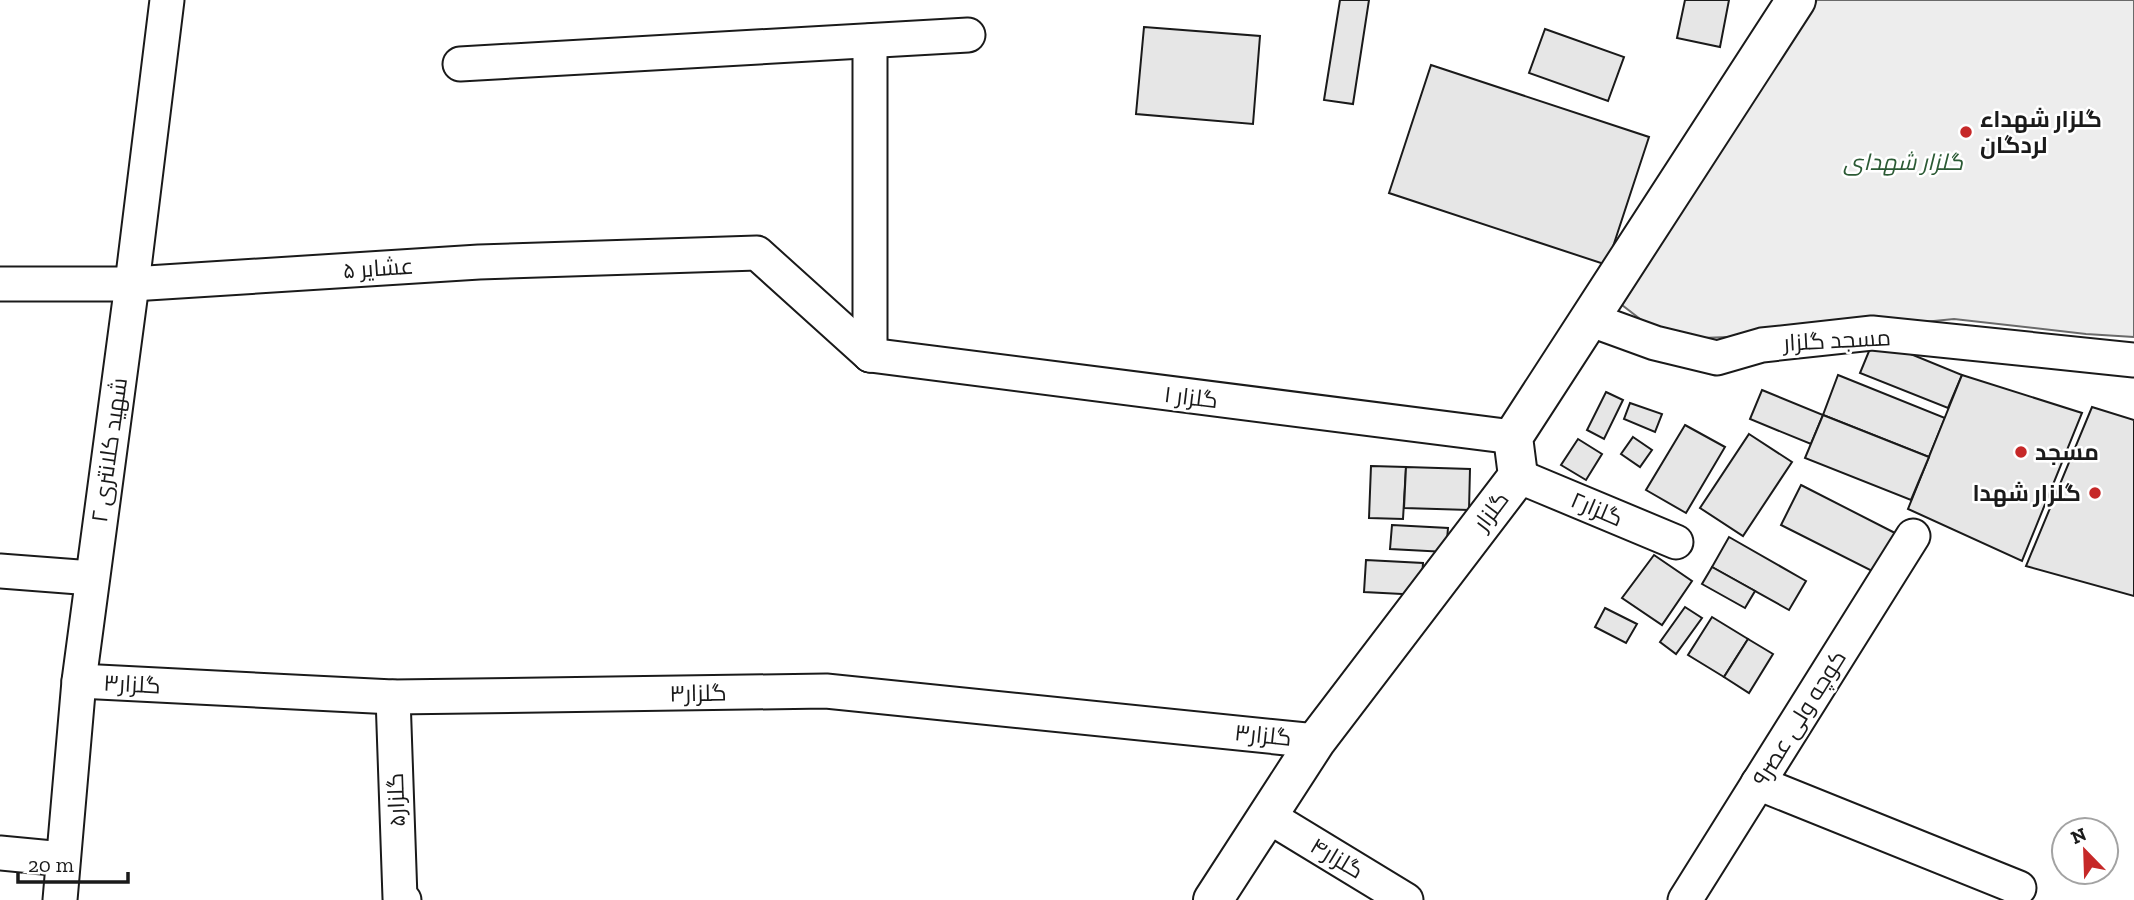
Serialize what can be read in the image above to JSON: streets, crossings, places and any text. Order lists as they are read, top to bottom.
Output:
{
  "streets": {
    "street": [
      "عشایر ۵",
      "مسجد گلزار",
      "گلزار ۱",
      "شهید کلانتری ۲",
      "گلزار۲",
      "گلزار",
      "گلزار۳",
      "کوچه ولی عصر۹",
      "گلزار۵",
      "گلزار۴"
    ]
  },
  "crossings": [
    ["عشایر ۵", "گلزار ۱"],
    ["عشایر ۵", "شهید کلانتری ۲"],
    ["گلزار ۱", "گلزار"],
    ["شهید کلانتری ۲", "گلزار۳"],
    ["گلزار۲", "گلزار"],
    ["گلزار", "گلزار۳"],
    ["گلزار", "گلزار۴"],
    ["گلزار۳", "گلزار۵"]
  ],
  "parks": ["گلزار شهدای"],
  "places": ["گلزار شهداء لردگان", "مسجد", "گلزار شهدا"],
  "scale_bar": "20 m",
  "north": "top left"
}
